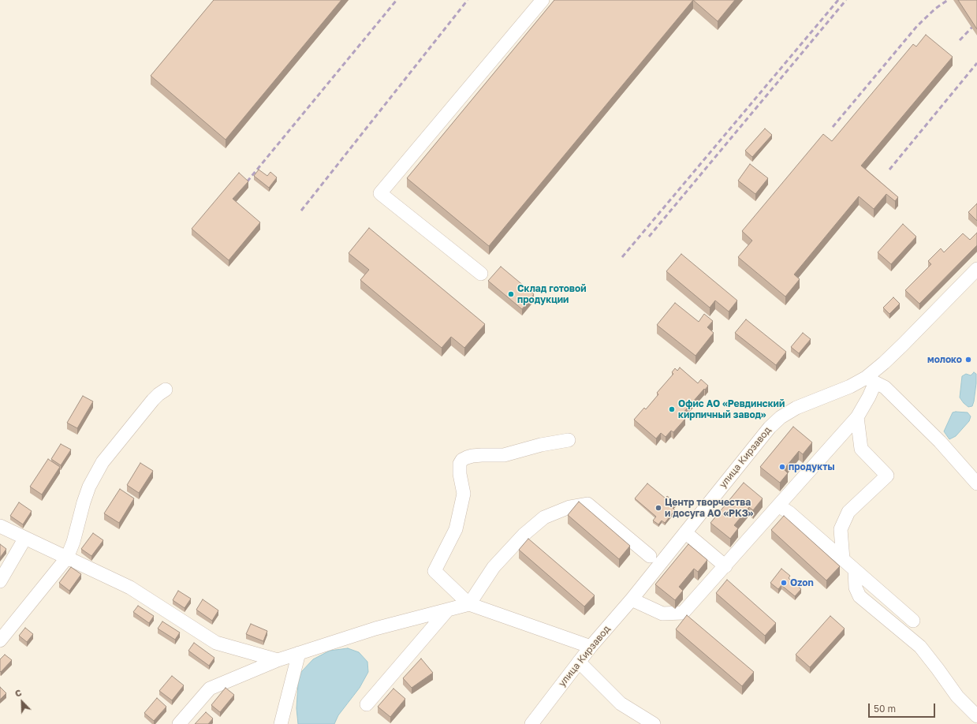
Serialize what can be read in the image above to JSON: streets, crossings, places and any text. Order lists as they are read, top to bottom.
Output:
{
  "streets": {
    "street": ["улица Кирзавод"]
  },
  "places": [
    "Склад готовой продукции",
    "молоко",
    "Офис АО «Ревдинский кирпичный завод»",
    "продукты",
    "Центр творчества и досуга АО «РКЗ»",
    "Ozon"
  ],
  "scale_bar": "50 m",
  "north": "top left"
}
